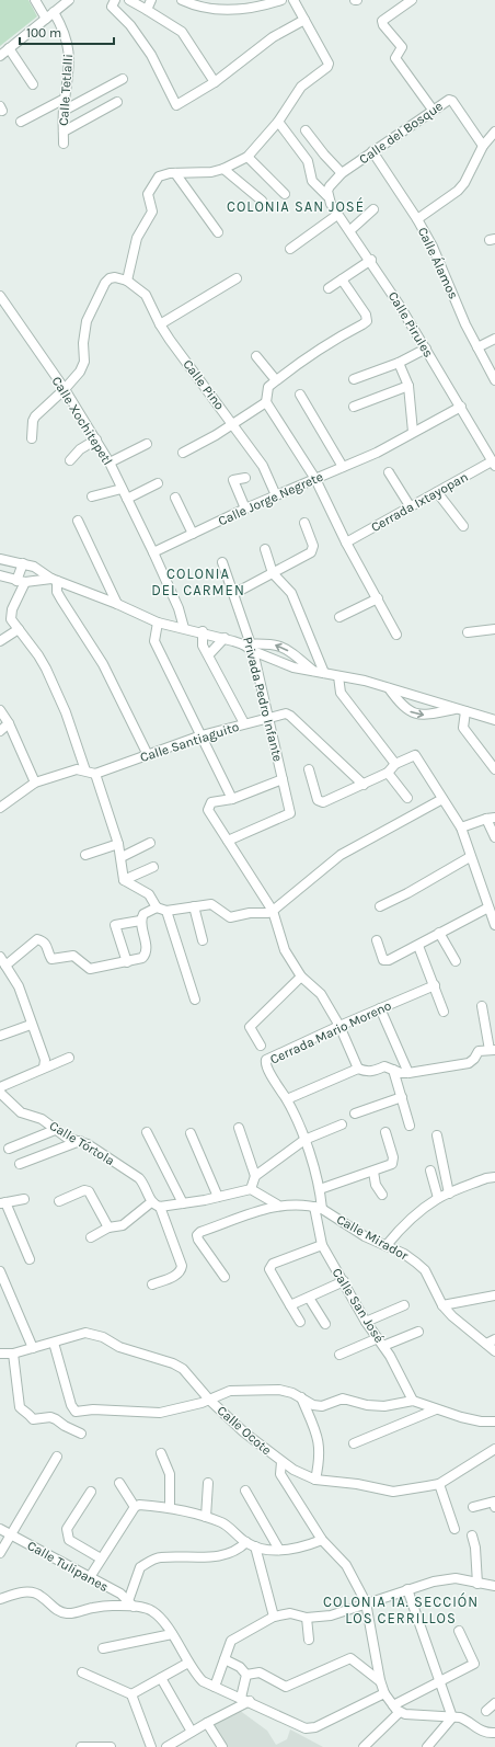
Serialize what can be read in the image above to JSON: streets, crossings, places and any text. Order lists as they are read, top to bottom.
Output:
{
  "streets": {
    "street": [
      "Calle Tetlalli",
      "Calle del Bosque",
      "Calle Álamos",
      "Calle Pirules",
      "Calle Pino",
      "Calle Xochitepetl",
      "Calle Jorge Negrete",
      "Cerrada Ixtayopan",
      "Privada Pedro Infante",
      "Calle Santiaguito",
      "Cerrada Mario Moreno",
      "Calle Tórtola",
      "Calle Mirador",
      "Calle San José",
      "Calle Ocote",
      "Calle Tulipanes"
    ]
  },
  "crossings": [
    ["Calle del Bosque", "Calle Álamos"],
    ["Calle del Bosque", "Calle Pirules"],
    ["Calle Pirules", "Calle Jorge Negrete"],
    ["Calle Pirules", "Cerrada Ixtayopan"],
    ["Calle Pino", "Calle Jorge Negrete"],
    ["Calle Xochitepetl", "Calle Jorge Negrete"],
    ["Privada Pedro Infante", "Calle Santiaguito"],
    ["Cerrada Mario Moreno", "Calle Mirador"],
    ["Calle Mirador", "Calle San José"]
  ],
  "districts": ["COLONIA SAN JOSÉ", "COLONIA DEL CARMEN", "COLONIA 1A. SECCIÓN LOS CERRILLOS"],
  "scale_bar": "100 m"
}
